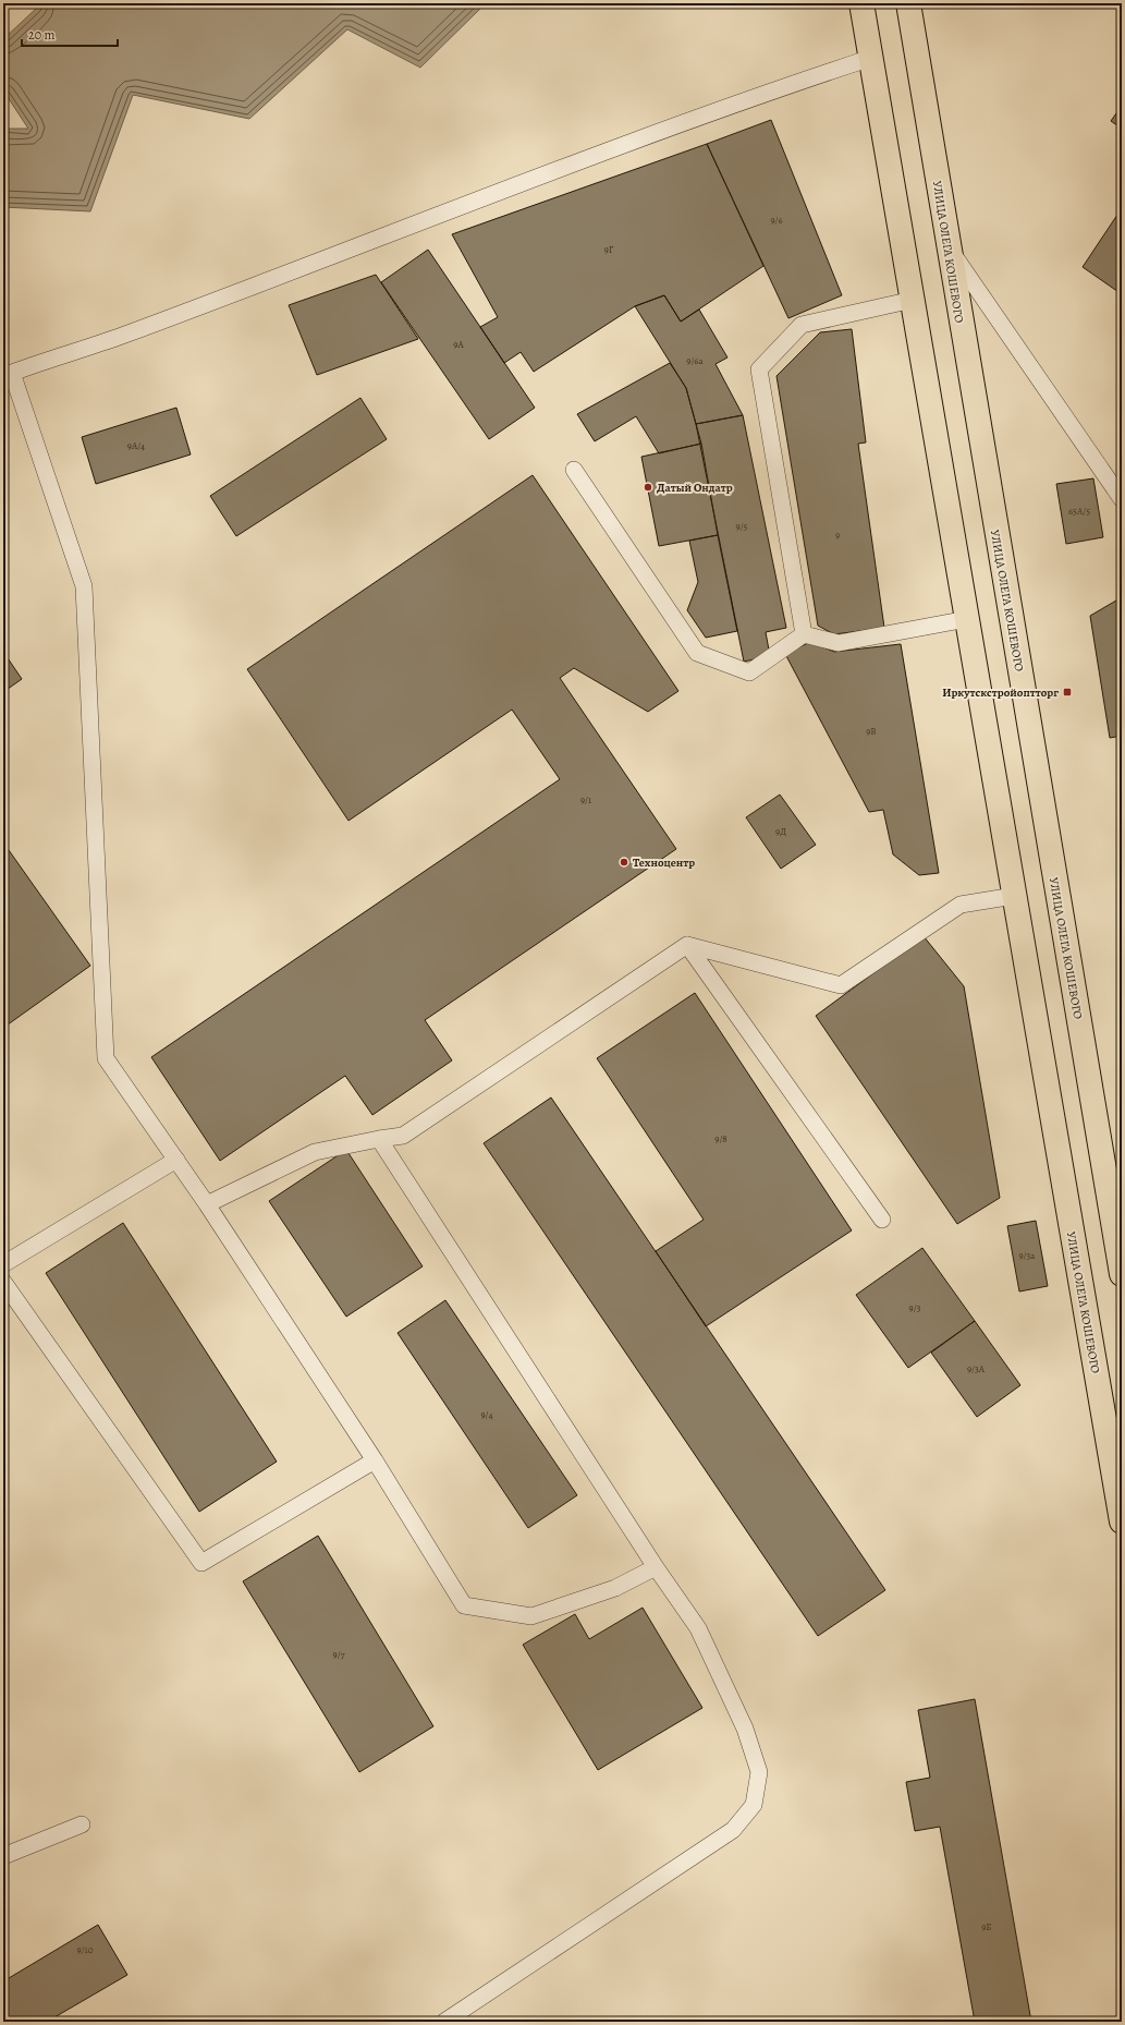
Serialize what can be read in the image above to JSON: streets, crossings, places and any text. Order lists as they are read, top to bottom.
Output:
{
  "streets": {
    "main road": ["УЛИЦА ОЛЕГА КОШЕВОГО"]
  },
  "places": {
    "other": ["Датый Ондатр", "Техноцентр"],
    "transit": ["Иркутскстройоптторг"]
  },
  "house_numbers": [
    "9/6",
    "9Г",
    "9А",
    "9/6а",
    "9А/4",
    "65А/5",
    "9/5",
    "9",
    "9В",
    "9/1",
    "9Д",
    "9/8",
    "9/3а",
    "9/3",
    "9/3А",
    "9/4",
    "9/7",
    "9Б",
    "9/10"
  ],
  "scale_bar": "20 m"
}
